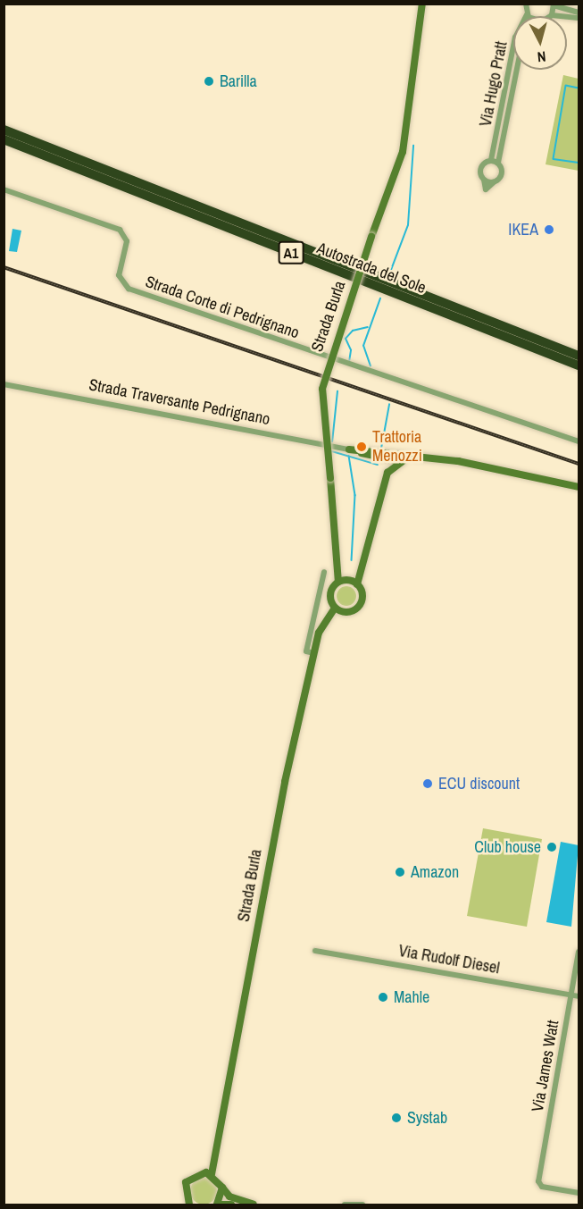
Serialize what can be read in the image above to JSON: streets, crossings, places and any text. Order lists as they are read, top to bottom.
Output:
{
  "streets": {
    "highway": ["A1", "Autostrada del Sole"],
    "main road": ["Strada Burla", "Strada Traversante Pedrignano"],
    "street": [
      "Via Hugo Pratt",
      "Strada Corte di Pedrignano",
      "Via Rudolf Diesel",
      "Via James Watt"
    ]
  },
  "crossings": [
    ["Via Rudolf Diesel", "Via James Watt"]
  ],
  "places": [
    "Barilla",
    "IKEA",
    "Trattoria Menozzi",
    "ECU discount",
    "Club house",
    "Amazon",
    "Mahle",
    "Systab"
  ],
  "north": "bottom"
}
